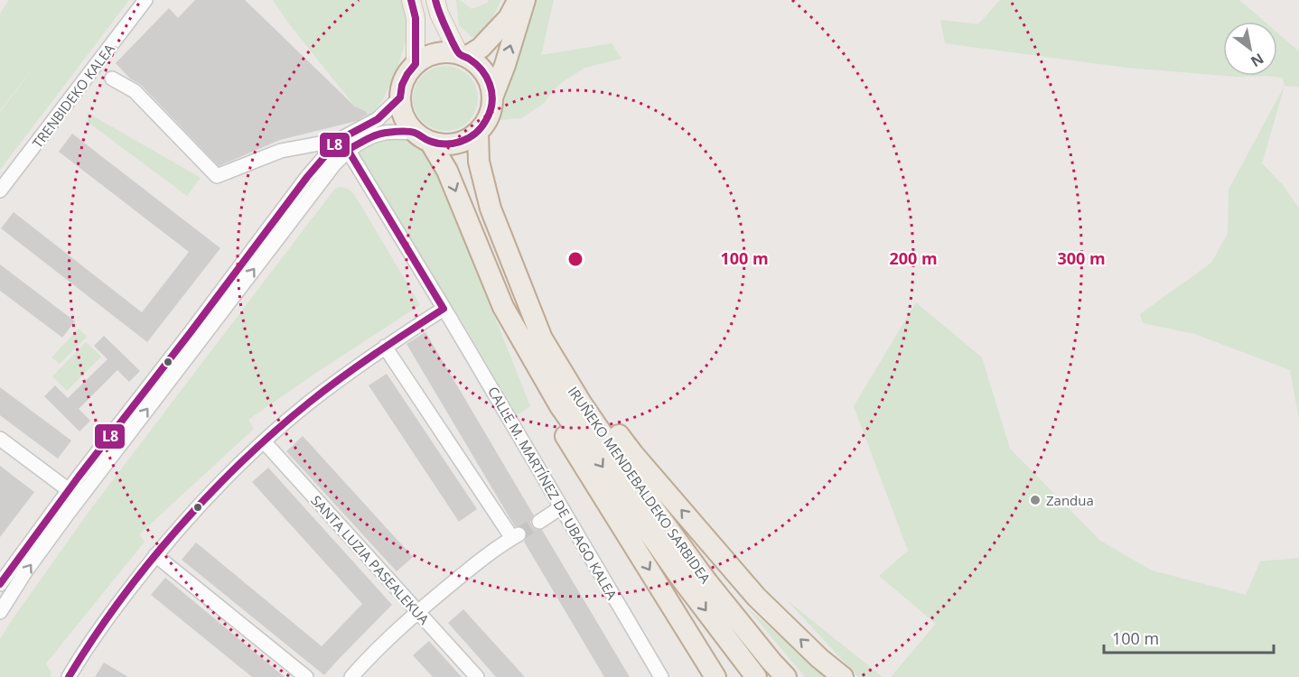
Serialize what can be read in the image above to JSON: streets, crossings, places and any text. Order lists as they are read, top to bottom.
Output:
{
  "streets": {
    "highway": ["IRUÑEKO MENDEBALDEKO SARBIDEA"],
    "street": ["TRENBIDEKO KALEA", "CALLE M. MARTÍNEZ DE UBAGO KALEA", "SANTA LUZIA PASEALEKUA"]
  },
  "crossings": [
    ["TRENBIDEKO KALEA", "CALLE M. MARTÍNEZ DE UBAGO KALEA"]
  ],
  "places": ["Zandua"],
  "lines": ["transit line L8"],
  "scale_bar": "100 m",
  "north": "bottom right",
  "rings": ["100 m", "200 m", "300 m"]
}
